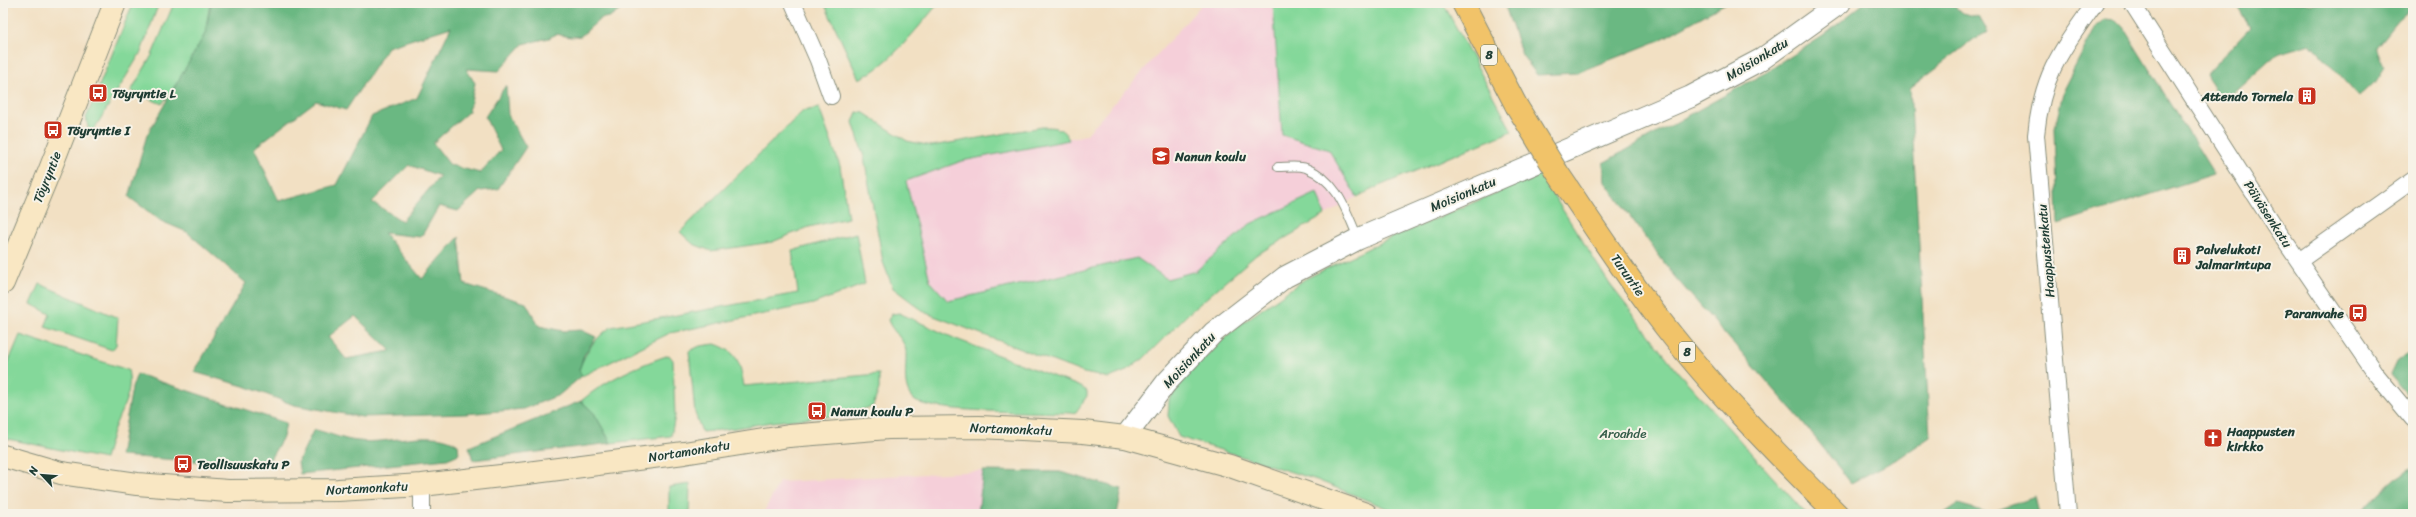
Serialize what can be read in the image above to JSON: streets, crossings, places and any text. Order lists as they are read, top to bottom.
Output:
{
  "streets": {
    "highway": ["8", "Turuntie"],
    "main road": ["Töyryntie", "Nortamonkatu"],
    "street": ["Moisionkatu", "Päiväsenkatu", "Haappustenkatu"]
  },
  "crossings": [
    ["Moisionkatu", "Nortamonkatu"]
  ],
  "parks": ["Aroahde"],
  "places": {
    "bus stop": [
      "Töyryntie L",
      "Töyryntie I",
      "Paranvahe",
      "Nanun koulu P",
      "Teollisuuskatu P"
    ],
    "building": ["Attendo Tornela", "Palvelukoti Jalmarintupa"],
    "school or university": ["Nanun koulu"],
    "church": ["Haappusten kirkko"]
  },
  "north": "top left"
}
